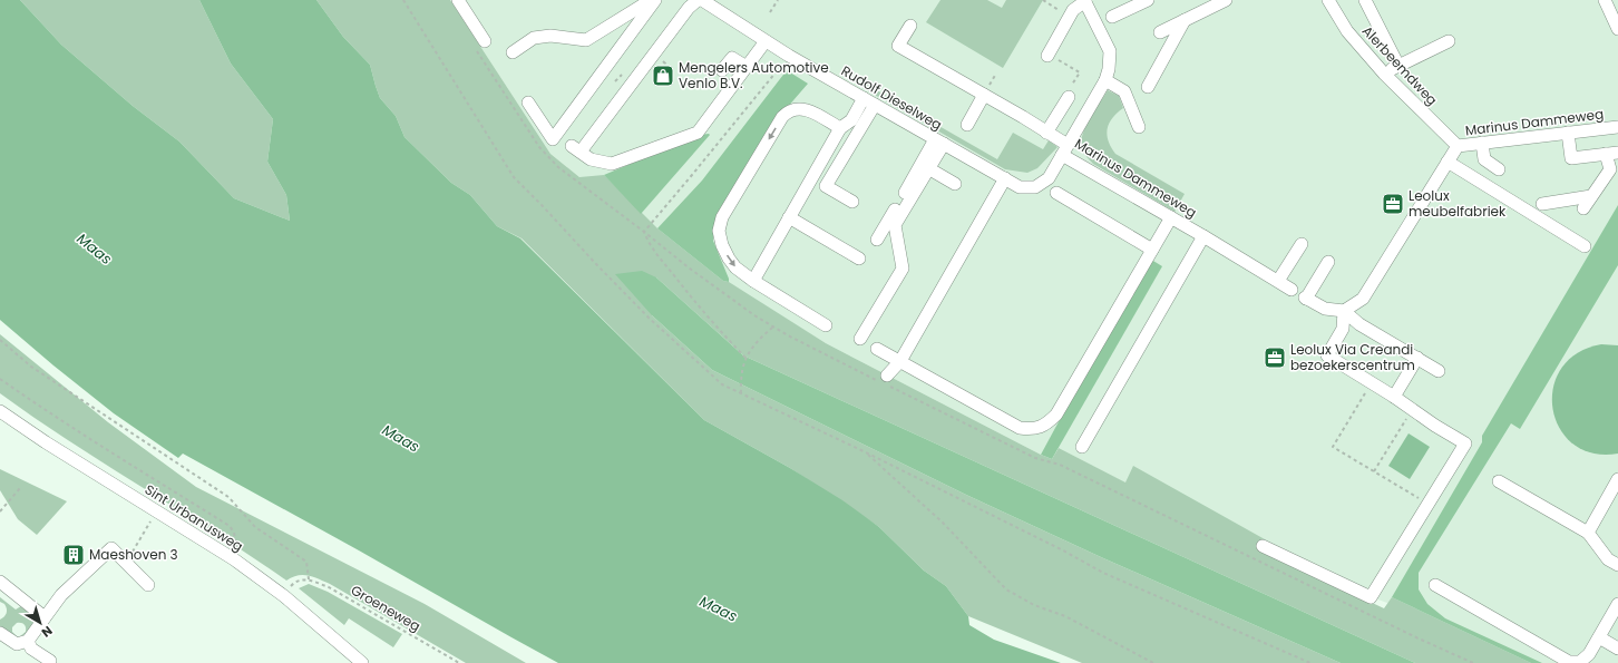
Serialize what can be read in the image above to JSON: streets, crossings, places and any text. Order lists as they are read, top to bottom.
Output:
{
  "streets": {
    "street": [
      "Alerbeemdweg",
      "Rudolf Dieselweg",
      "Marinus Dammeweg",
      "Sint Urbanusweg"
    ],
    "path": ["Groeneweg"]
  },
  "crossings": [
    ["Alerbeemdweg", "Marinus Dammeweg"],
    ["Rudolf Dieselweg", "Marinus Dammeweg"]
  ],
  "water": ["Maas"],
  "places": {
    "shop": ["Mengelers Automotive Venlo B.V."],
    "office": ["Leolux meubelfabriek", "Leolux Via Creandi bezoekerscentrum"],
    "building": ["Maeshoven 3"]
  },
  "north": "bottom right"
}
